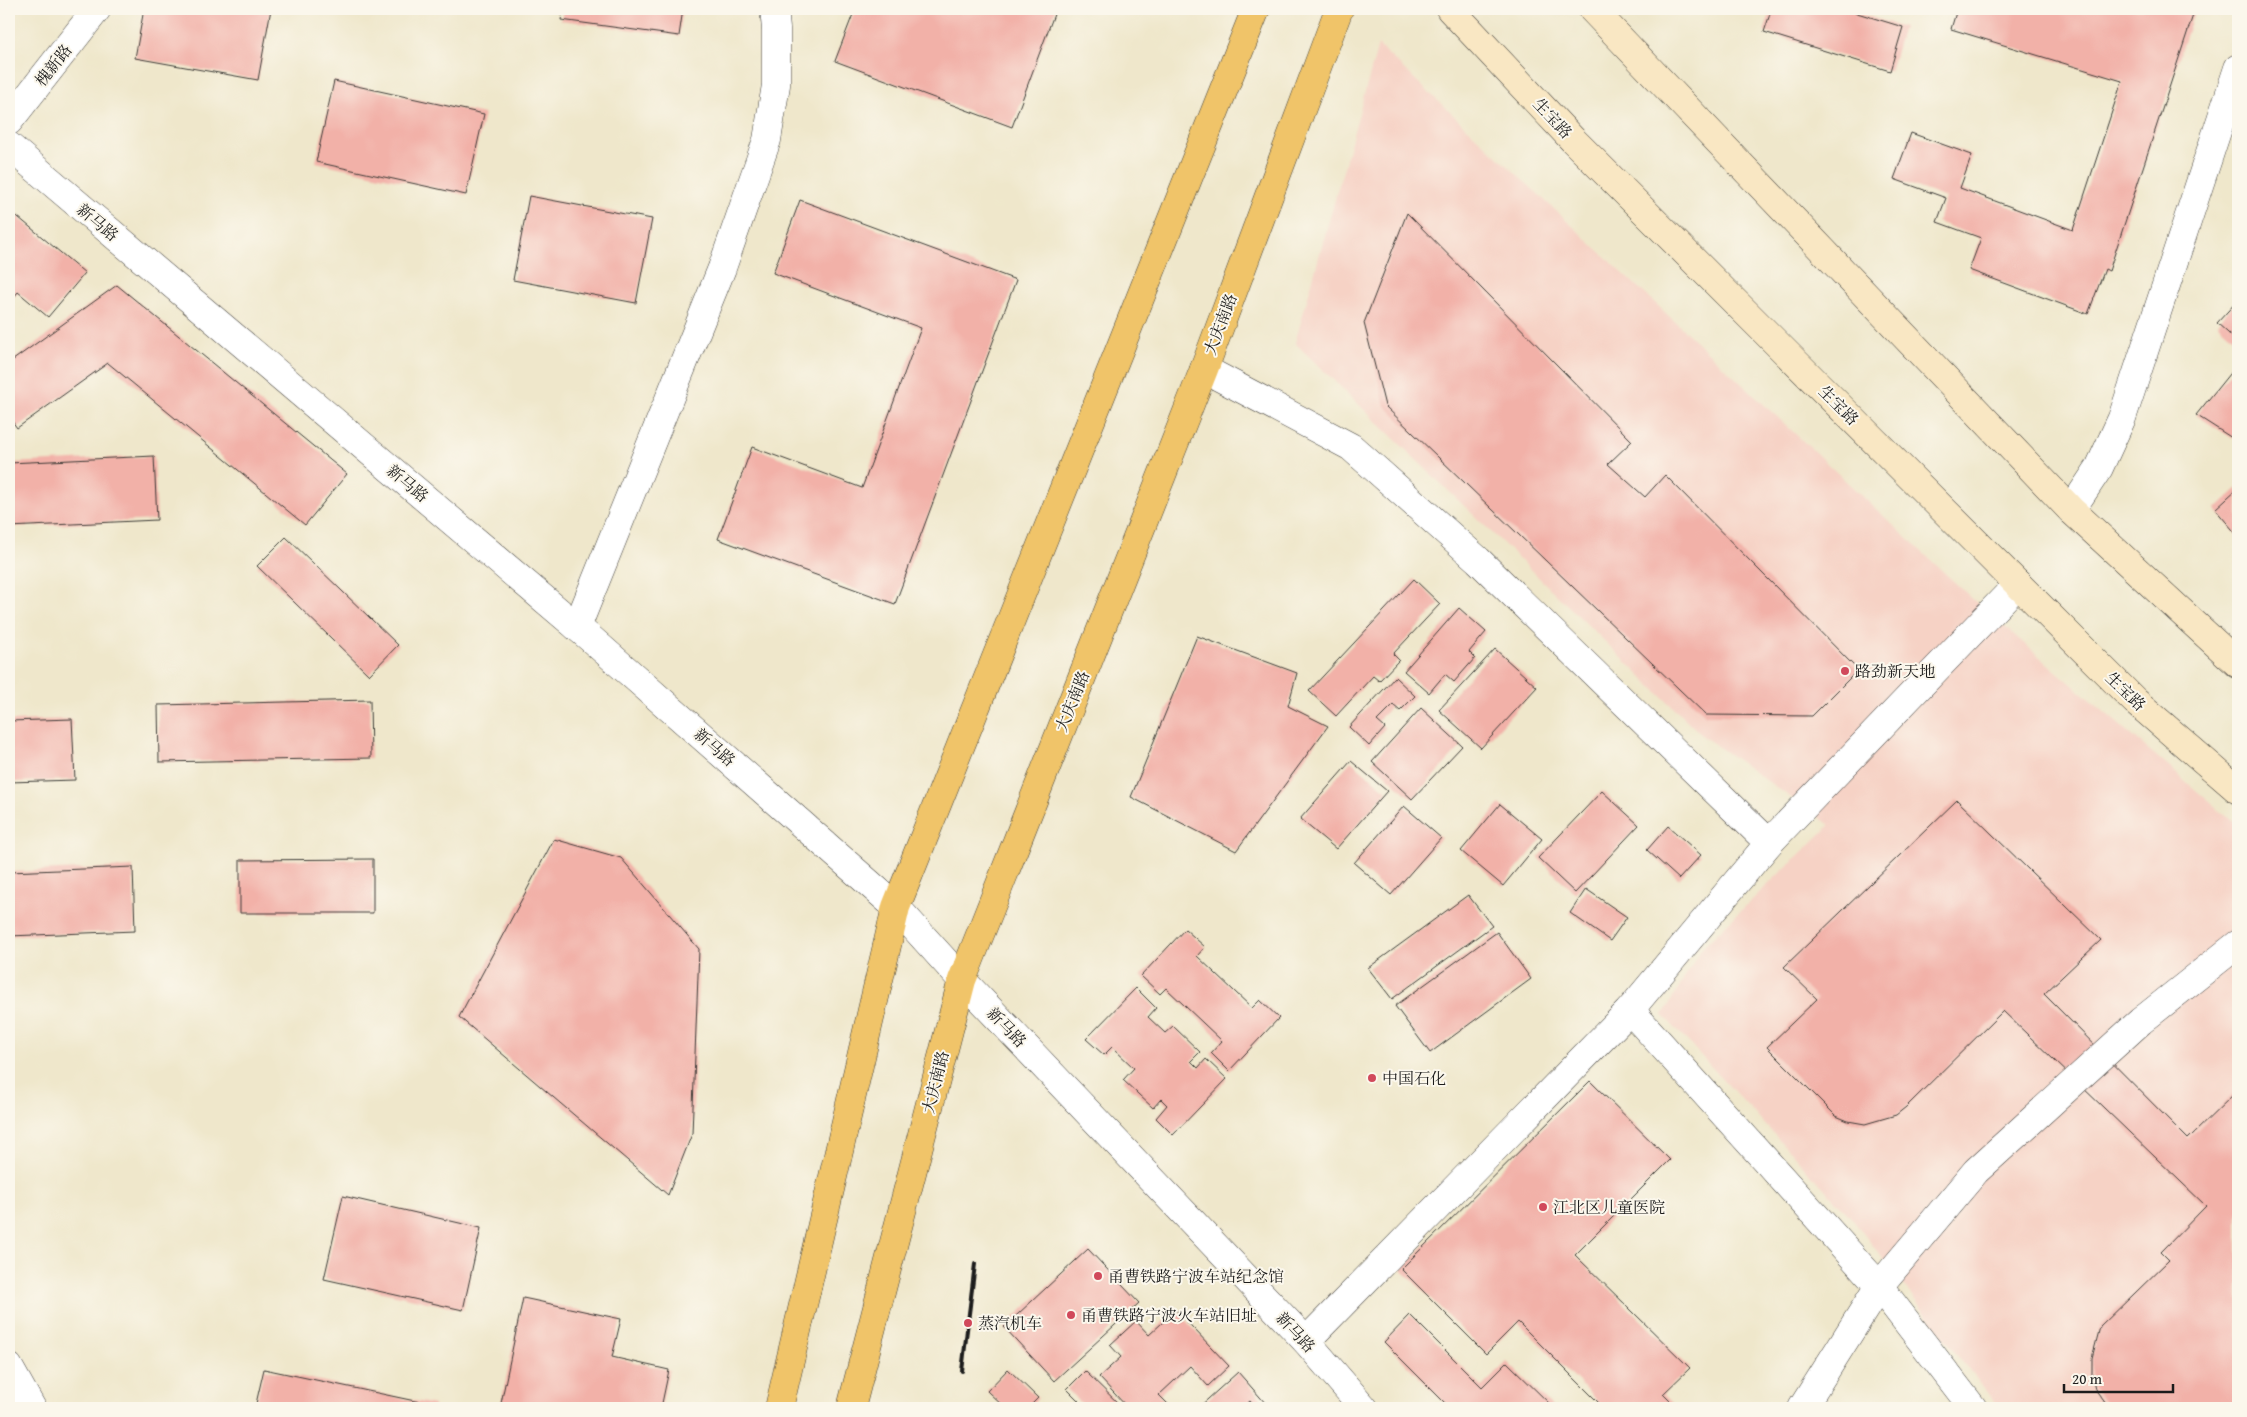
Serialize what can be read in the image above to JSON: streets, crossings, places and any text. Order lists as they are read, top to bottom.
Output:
{
  "streets": {
    "main road": ["生宝路", "大庆南路"],
    "street": ["槐新路", "新马路"]
  },
  "crossings": [
    ["新马路", "大庆南路"]
  ],
  "places": [
    "路劲新天地",
    "中国石化",
    "江北区儿童医院",
    "甬曹铁路宁波车站纪念馆",
    "甬曹铁路宁波火车站旧址",
    "蒸汽机车"
  ],
  "scale_bar": "20 m"
}
